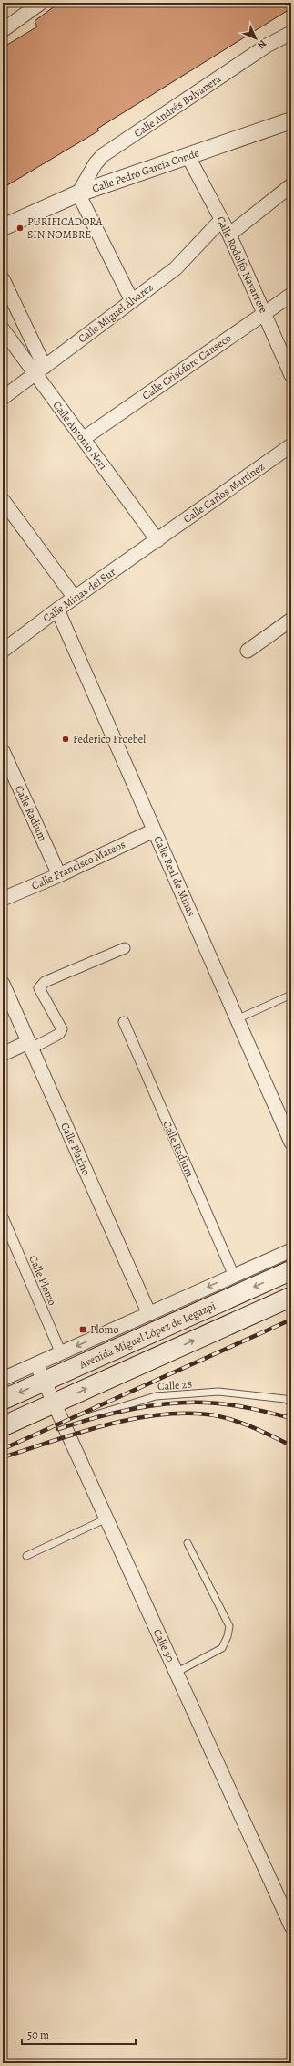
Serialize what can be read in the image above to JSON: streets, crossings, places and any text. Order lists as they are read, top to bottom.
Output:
{
  "streets": {
    "main road": ["Avenida Miguel López de Legazpi"],
    "street": [
      "Calle Andrés Balvanera",
      "Calle Pedro García Conde",
      "Calle Rodolfo Navarrete",
      "Calle Miguel Álvarez",
      "Calle Crisóforo Canseco",
      "Calle Antonio Neri",
      "Calle Carlos Martínez",
      "Calle Minas del Sur",
      "Calle Radium",
      "Calle Francisco Mateos",
      "Calle Real de Minas",
      "Calle Platino",
      "Calle Plomo",
      "Calle 30"
    ],
    "lane": ["Calle 28"]
  },
  "crossings": [
    ["Calle Andrés Balvanera", "Calle Pedro García Conde"],
    ["Calle Pedro García Conde", "Calle Rodolfo Navarrete"],
    ["Calle Rodolfo Navarrete", "Calle Miguel Álvarez"],
    ["Calle Rodolfo Navarrete", "Calle Crisóforo Canseco"],
    ["Calle Miguel Álvarez", "Calle Antonio Neri"],
    ["Calle Crisóforo Canseco", "Calle Antonio Neri"],
    ["Calle Antonio Neri", "Calle Carlos Martínez"],
    ["Calle Antonio Neri", "Calle Minas del Sur"],
    ["Calle Carlos Martínez", "Calle Minas del Sur"],
    ["Calle Minas del Sur", "Calle Real de Minas"],
    ["Calle Radium", "Calle Francisco Mateos"],
    ["Calle Radium", "Avenida Miguel López de Legazpi"],
    ["Calle Francisco Mateos", "Calle Real de Minas"],
    ["Calle Platino", "Avenida Miguel López de Legazpi"],
    ["Calle Plomo", "Avenida Miguel López de Legazpi"],
    ["Avenida Miguel López de Legazpi", "Calle 30"],
    ["Calle 28", "Calle 30"]
  ],
  "one_way": ["Avenida Miguel López de Legazpi"],
  "places": {
    "other": ["PURIFICADORA SIN NOMBRE", "Federico Froebel"],
    "transit": ["Plomo"]
  },
  "scale_bar": "50 m",
  "north": "bottom right"
}
